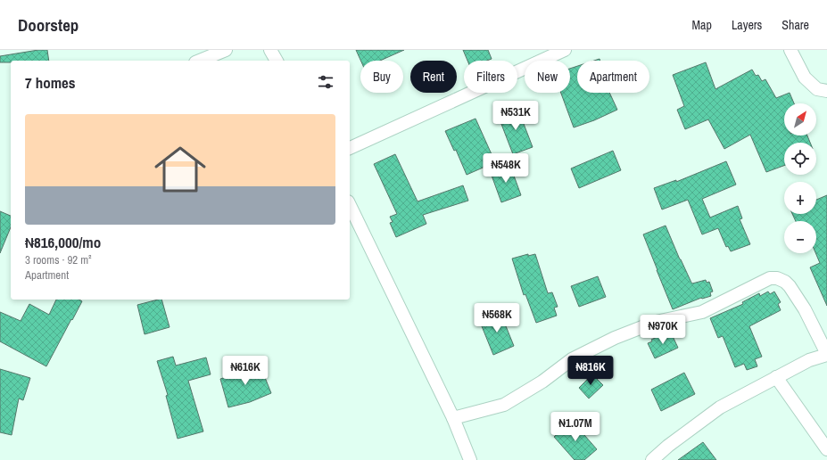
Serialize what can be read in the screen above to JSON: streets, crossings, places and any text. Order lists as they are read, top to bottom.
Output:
{
  "north": "top right",
  "page": {
    "header": "Doorstep",
    "nav": ["Map", "Layers", "Share"],
    "chip": [
      "Buy",
      "Rent",
      "Filters",
      "New",
      "Apartment"
    ],
    "heading": "7 homes",
    "price": [
      "₦531K",
      "₦548K",
      "₦568K",
      "₦970K",
      "₦616K",
      "₦816K",
      "₦1.07M"
    ],
    "map_buttons": ["+", "−"],
    "list": [
      {
        "name": "₦816,000/mo",
        "note": "3 rooms · 92 m² · Apartment"
      }
    ]
  }
}
